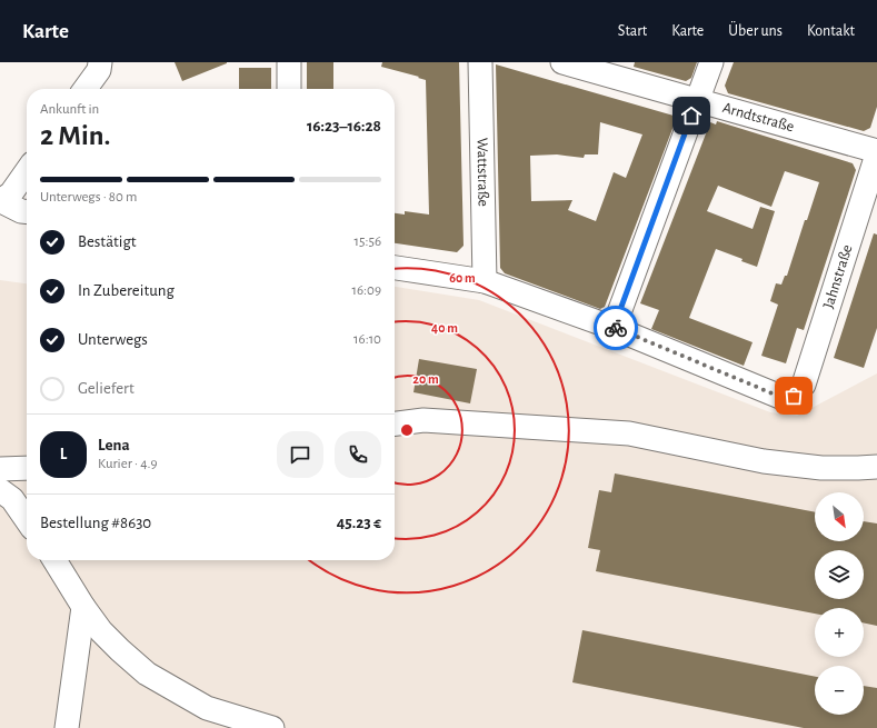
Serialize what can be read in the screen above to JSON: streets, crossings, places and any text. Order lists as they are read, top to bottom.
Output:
{
  "streets": {
    "street": ["Arndtstraße", "Wattstraße", "Jahnstraße"]
  },
  "north": "bottom right",
  "page": {
    "header": "Karte",
    "nav": [
      "Start",
      "Karte",
      "Über uns",
      "Kontakt"
    ],
    "heading": ["2 Min.", "Ankunft in", "16:23–16:28"],
    "panel": [
      "Lena",
      "Kurier · 4.9",
      "Bestellung #8630",
      "45.23 €"
    ],
    "bar": "Unterwegs · 80 m",
    "list": [
      ["Bestätigt", "15:56"],
      ["In Zubereitung", "16:09"],
      ["Unterwegs", "16:10"],
      "Geliefert"
    ],
    "round": "L",
    "map_buttons": ["+", "−"]
  },
  "rings": ["60 m", "40 m", "20 m"]
}
